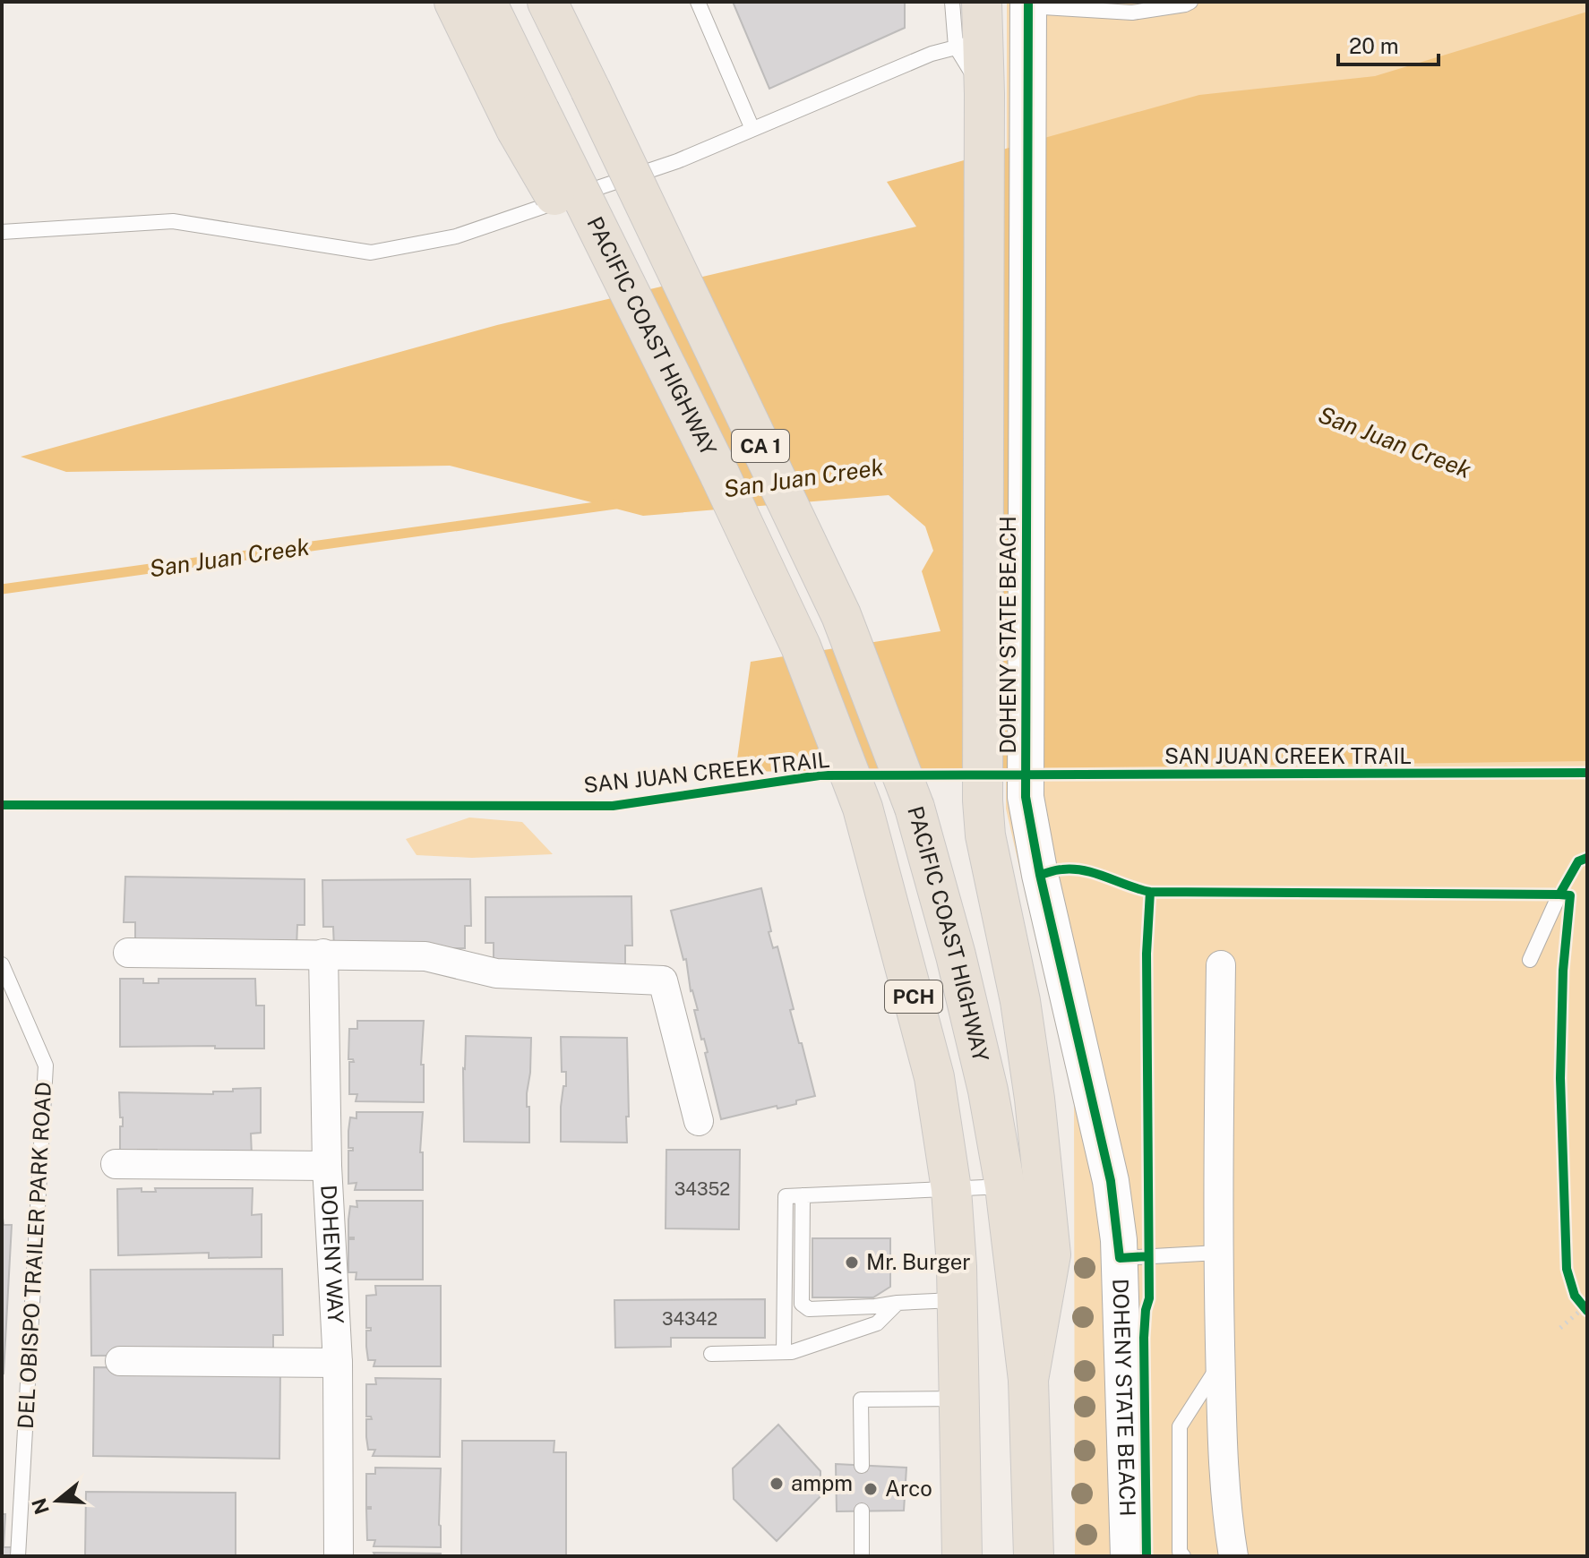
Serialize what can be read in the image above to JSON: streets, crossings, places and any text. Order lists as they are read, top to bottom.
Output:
{
  "streets": {
    "highway": ["PACIFIC COAST HIGHWAY", "CA 1", "PCH"],
    "street": ["DOHENY STATE BEACH", "DOHENY WAY"],
    "lane": ["DEL OBISPO TRAILER PARK ROAD"],
    "cycle path": ["SAN JUAN CREEK TRAIL"]
  },
  "water": ["San Juan Creek"],
  "places": ["Mr. Burger", "ampm", "Arco"],
  "house_numbers": ["34352", "34342"],
  "scale_bar": "20 m",
  "north": "left"
}
